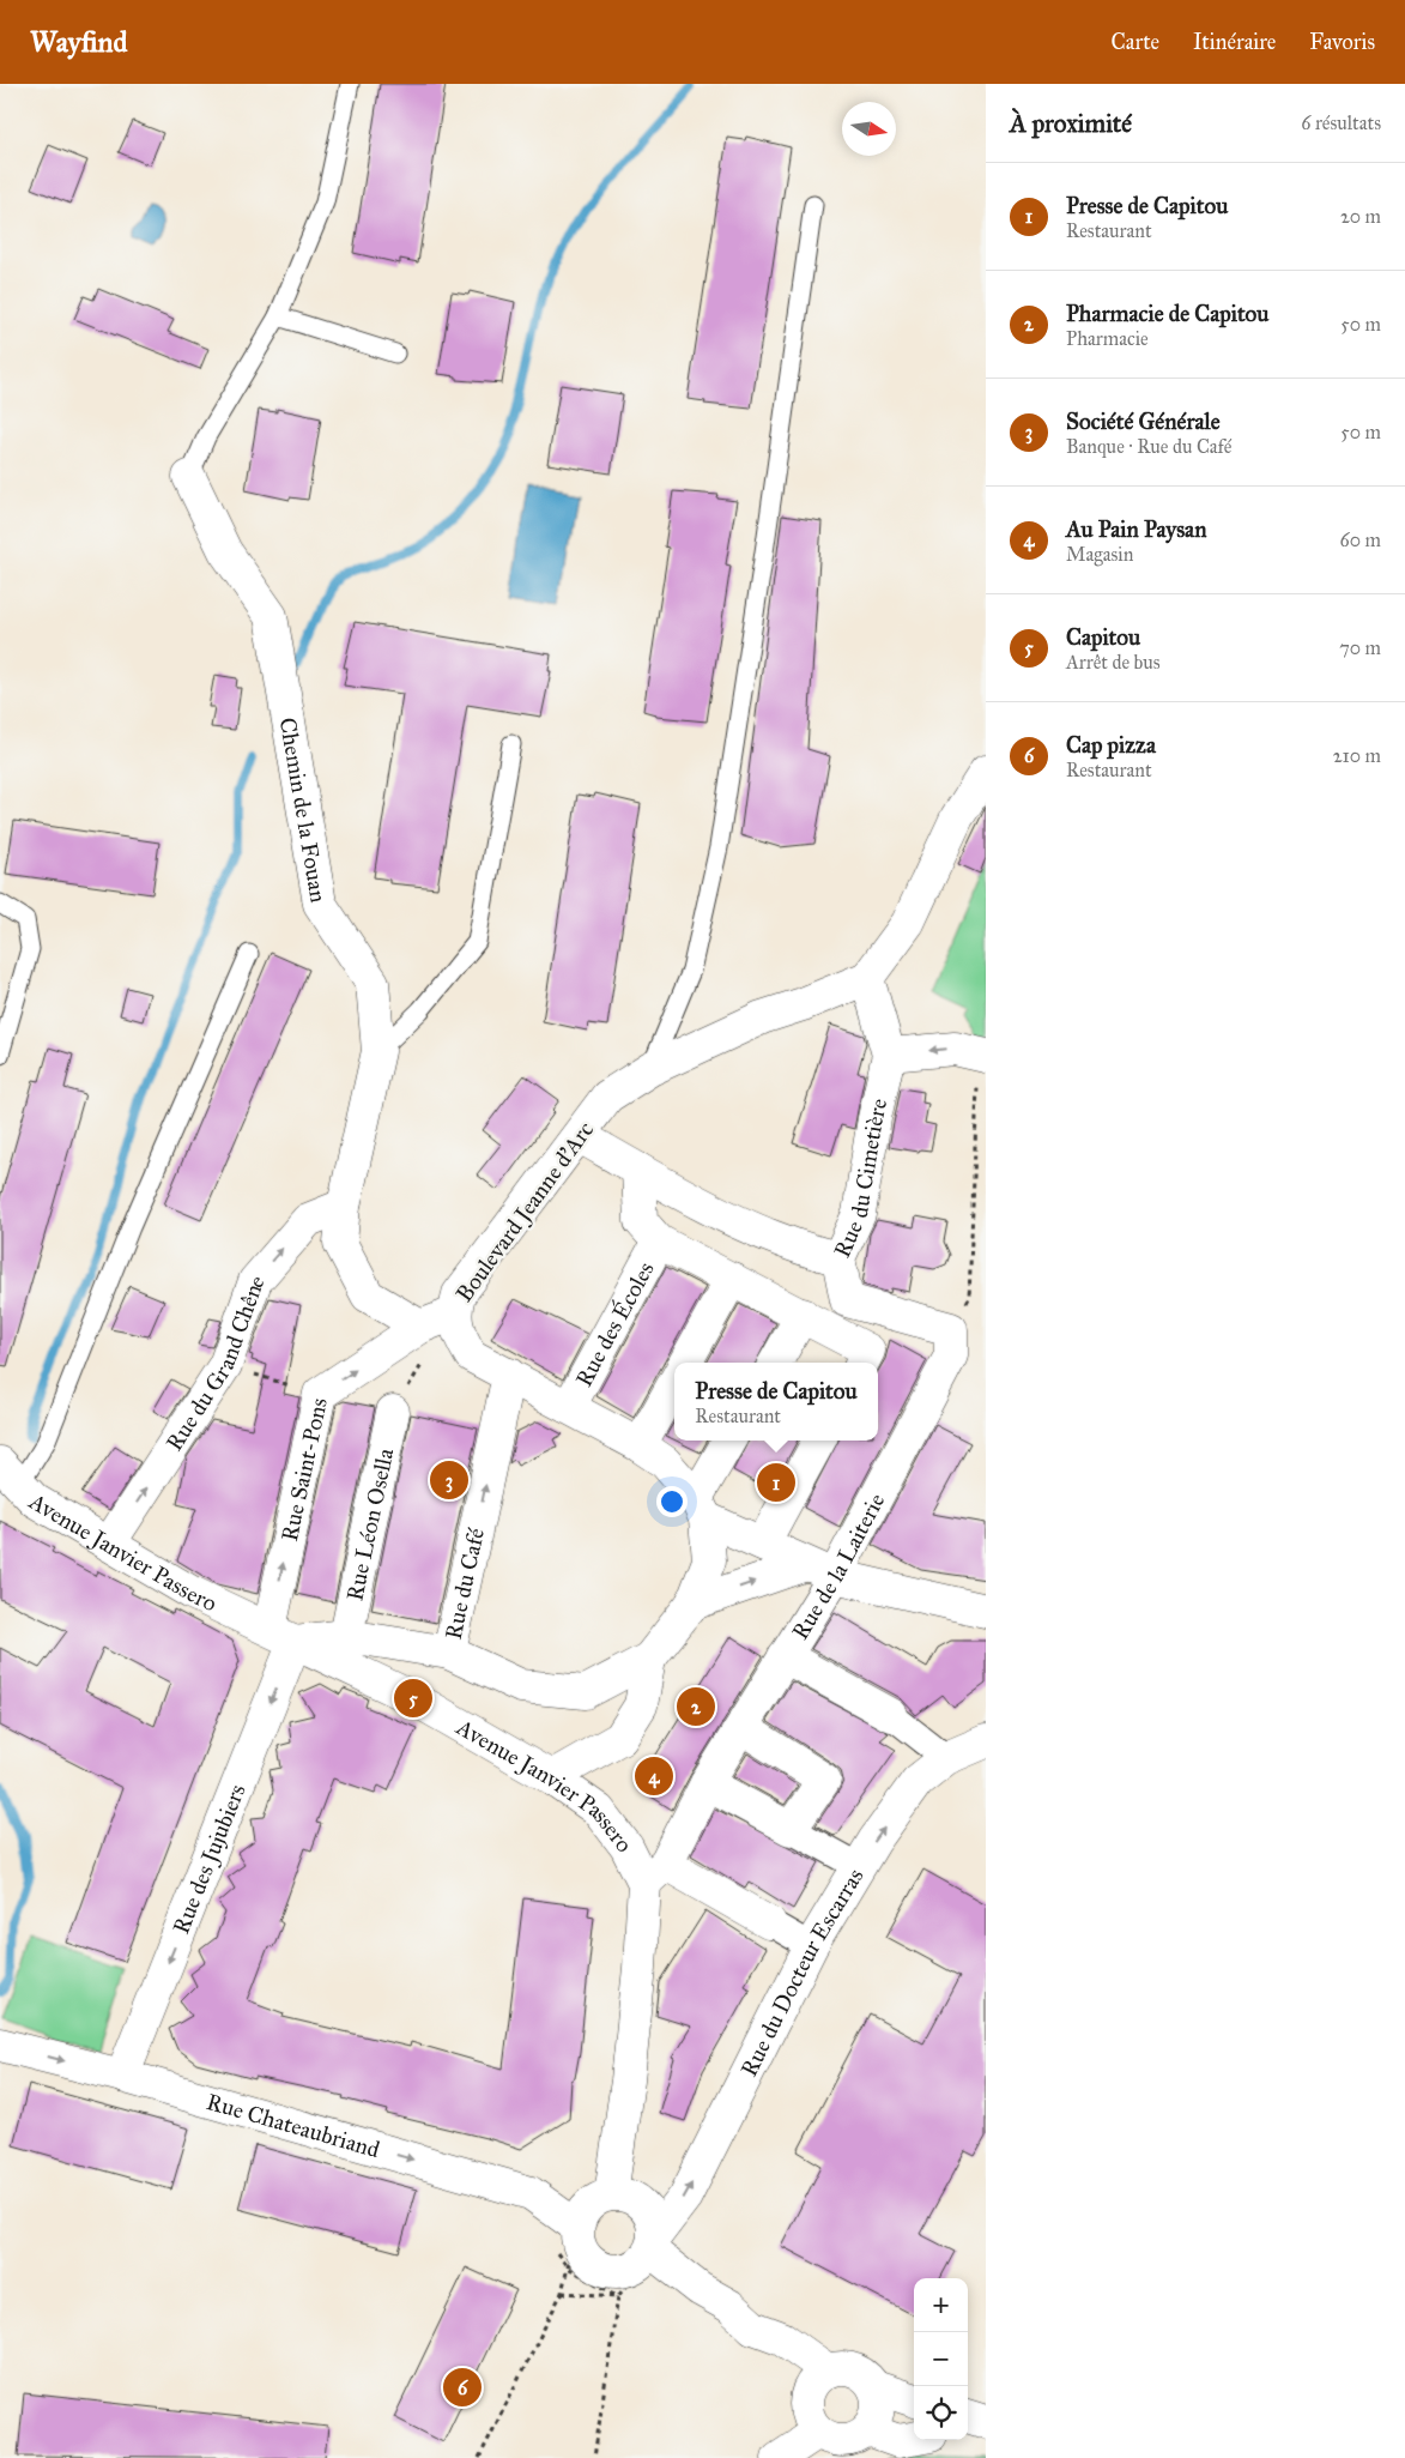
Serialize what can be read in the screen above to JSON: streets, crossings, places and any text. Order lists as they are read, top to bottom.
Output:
{
  "streets": {
    "street": [
      "Chemin de la Fouan",
      "Rue du Cimetière",
      "Boulevard Jeanne d'Arc",
      "Rue des Écoles",
      "Rue du Grand Chêne",
      "Rue Saint-Pons",
      "Rue Léon Osella",
      "Avenue Janvier Passero",
      "Rue de la Laiterie",
      "Rue du Café",
      "Rue des Jujubiers",
      "Rue du Docteur Escarras",
      "Rue Chateaubriand"
    ]
  },
  "crossings": [
    ["Chemin de la Fouan", "Rue du Grand Chêne"],
    ["Chemin de la Fouan", "Rue Saint-Pons"],
    ["Rue du Cimetière", "Rue de la Laiterie"],
    ["Boulevard Jeanne d'Arc", "Rue des Écoles"],
    ["Boulevard Jeanne d'Arc", "Rue du Café"],
    ["Rue du Grand Chêne", "Avenue Janvier Passero"],
    ["Rue Saint-Pons", "Avenue Janvier Passero"],
    ["Rue Saint-Pons", "Rue des Jujubiers"],
    ["Avenue Janvier Passero", "Rue de la Laiterie"],
    ["Avenue Janvier Passero", "Rue des Jujubiers"],
    ["Avenue Janvier Passero", "Rue du Docteur Escarras"],
    ["Avenue Janvier Passero", "Rue Chateaubriand"],
    ["Rue des Jujubiers", "Rue Chateaubriand"],
    ["Rue du Docteur Escarras", "Rue Chateaubriand"]
  ],
  "one_way": [
    "Rue du Grand Chêne",
    "Rue Saint-Pons",
    "Rue des Jujubiers",
    "Rue Chateaubriand"
  ],
  "north": "right",
  "page": {
    "header": "Wayfind",
    "nav": ["Carte", "Itinéraire", "Favoris"],
    "heading": ["À proximité", "6 résultats"],
    "list": [
      {
        "mark": "1",
        "name": "Presse de Capitou",
        "note": "Restaurant",
        "value": "20 m"
      },
      {
        "mark": "2",
        "name": "Pharmacie de Capitou",
        "note": "Pharmacie",
        "value": "50 m"
      },
      {
        "mark": "3",
        "name": "Société Générale",
        "note": "Banque · Rue du Café",
        "value": "50 m"
      },
      {
        "mark": "4",
        "name": "Au Pain Paysan",
        "note": "Magasin",
        "value": "60 m"
      },
      {
        "mark": "5",
        "name": "Capitou",
        "note": "Arrêt de bus",
        "value": "70 m"
      },
      {
        "mark": "6",
        "name": "Cap pizza",
        "note": "Restaurant",
        "value": "210 m"
      }
    ],
    "popup": ["Presse de Capitou", "Restaurant"],
    "pins": [
      "3",
      "1",
      "5",
      "2",
      "4",
      "6"
    ],
    "map_buttons": ["+", "−"]
  }
}
